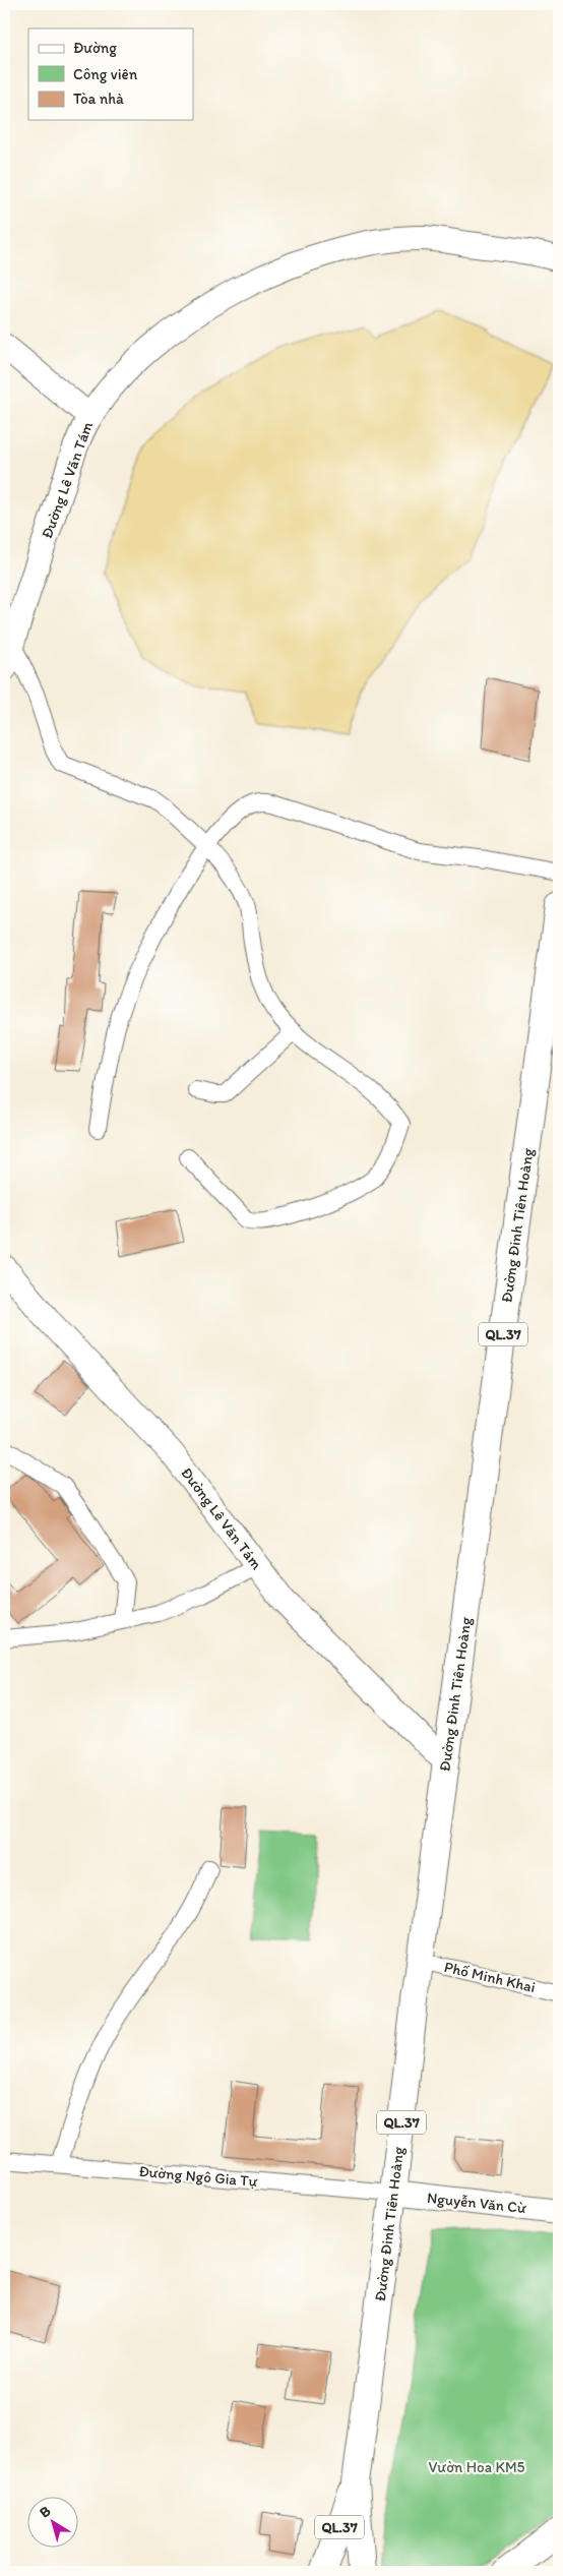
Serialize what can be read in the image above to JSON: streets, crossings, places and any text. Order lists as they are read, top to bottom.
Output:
{
  "streets": {
    "main road": ["Đường Đinh Tiên Hoàng", "QL.37"],
    "street": [
      "Đường Lê Văn Tám",
      "Phố Minh Khai",
      "Đường Ngô Gia Tự",
      "Nguyễn Văn Cừ"
    ]
  },
  "crossings": [
    ["Đường Lê Văn Tám", "Đường Đinh Tiên Hoàng"],
    ["Đường Đinh Tiên Hoàng", "Phố Minh Khai"],
    ["Đường Đinh Tiên Hoàng", "Đường Ngô Gia Tự"],
    ["Đường Đinh Tiên Hoàng", "Nguyễn Văn Cừ"],
    ["Đường Ngô Gia Tự", "Nguyễn Văn Cừ"]
  ],
  "parks": ["Vườn Hoa KM5"],
  "legend": ["Đường", "Công viên", "Tòa nhà"],
  "north": "top left"
}
